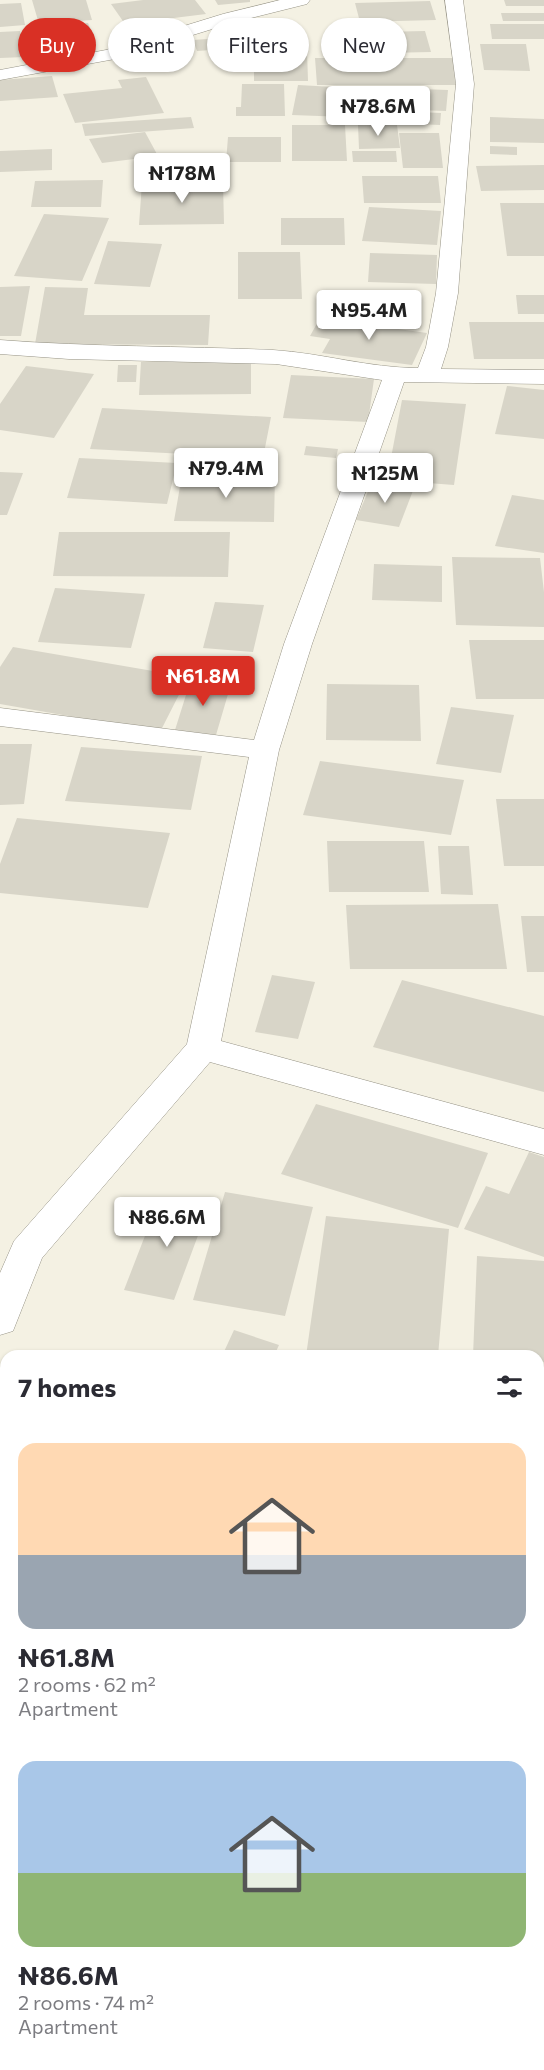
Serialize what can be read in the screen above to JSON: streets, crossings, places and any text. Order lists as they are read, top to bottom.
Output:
{
  "page": {
    "chip": [
      "Buy",
      "Rent",
      "Filters",
      "New"
    ],
    "price": [
      "₦78.6M",
      "₦178M",
      "₦95.4M",
      "₦79.4M",
      "₦125M",
      "₦61.8M",
      "₦86.6M"
    ],
    "heading": "7 homes",
    "list": [
      {
        "name": "₦61.8M",
        "note": "2 rooms · 62 m² · Apartment"
      },
      {
        "name": "₦86.6M",
        "note": "2 rooms · 74 m² · Apartment"
      }
    ]
  }
}
